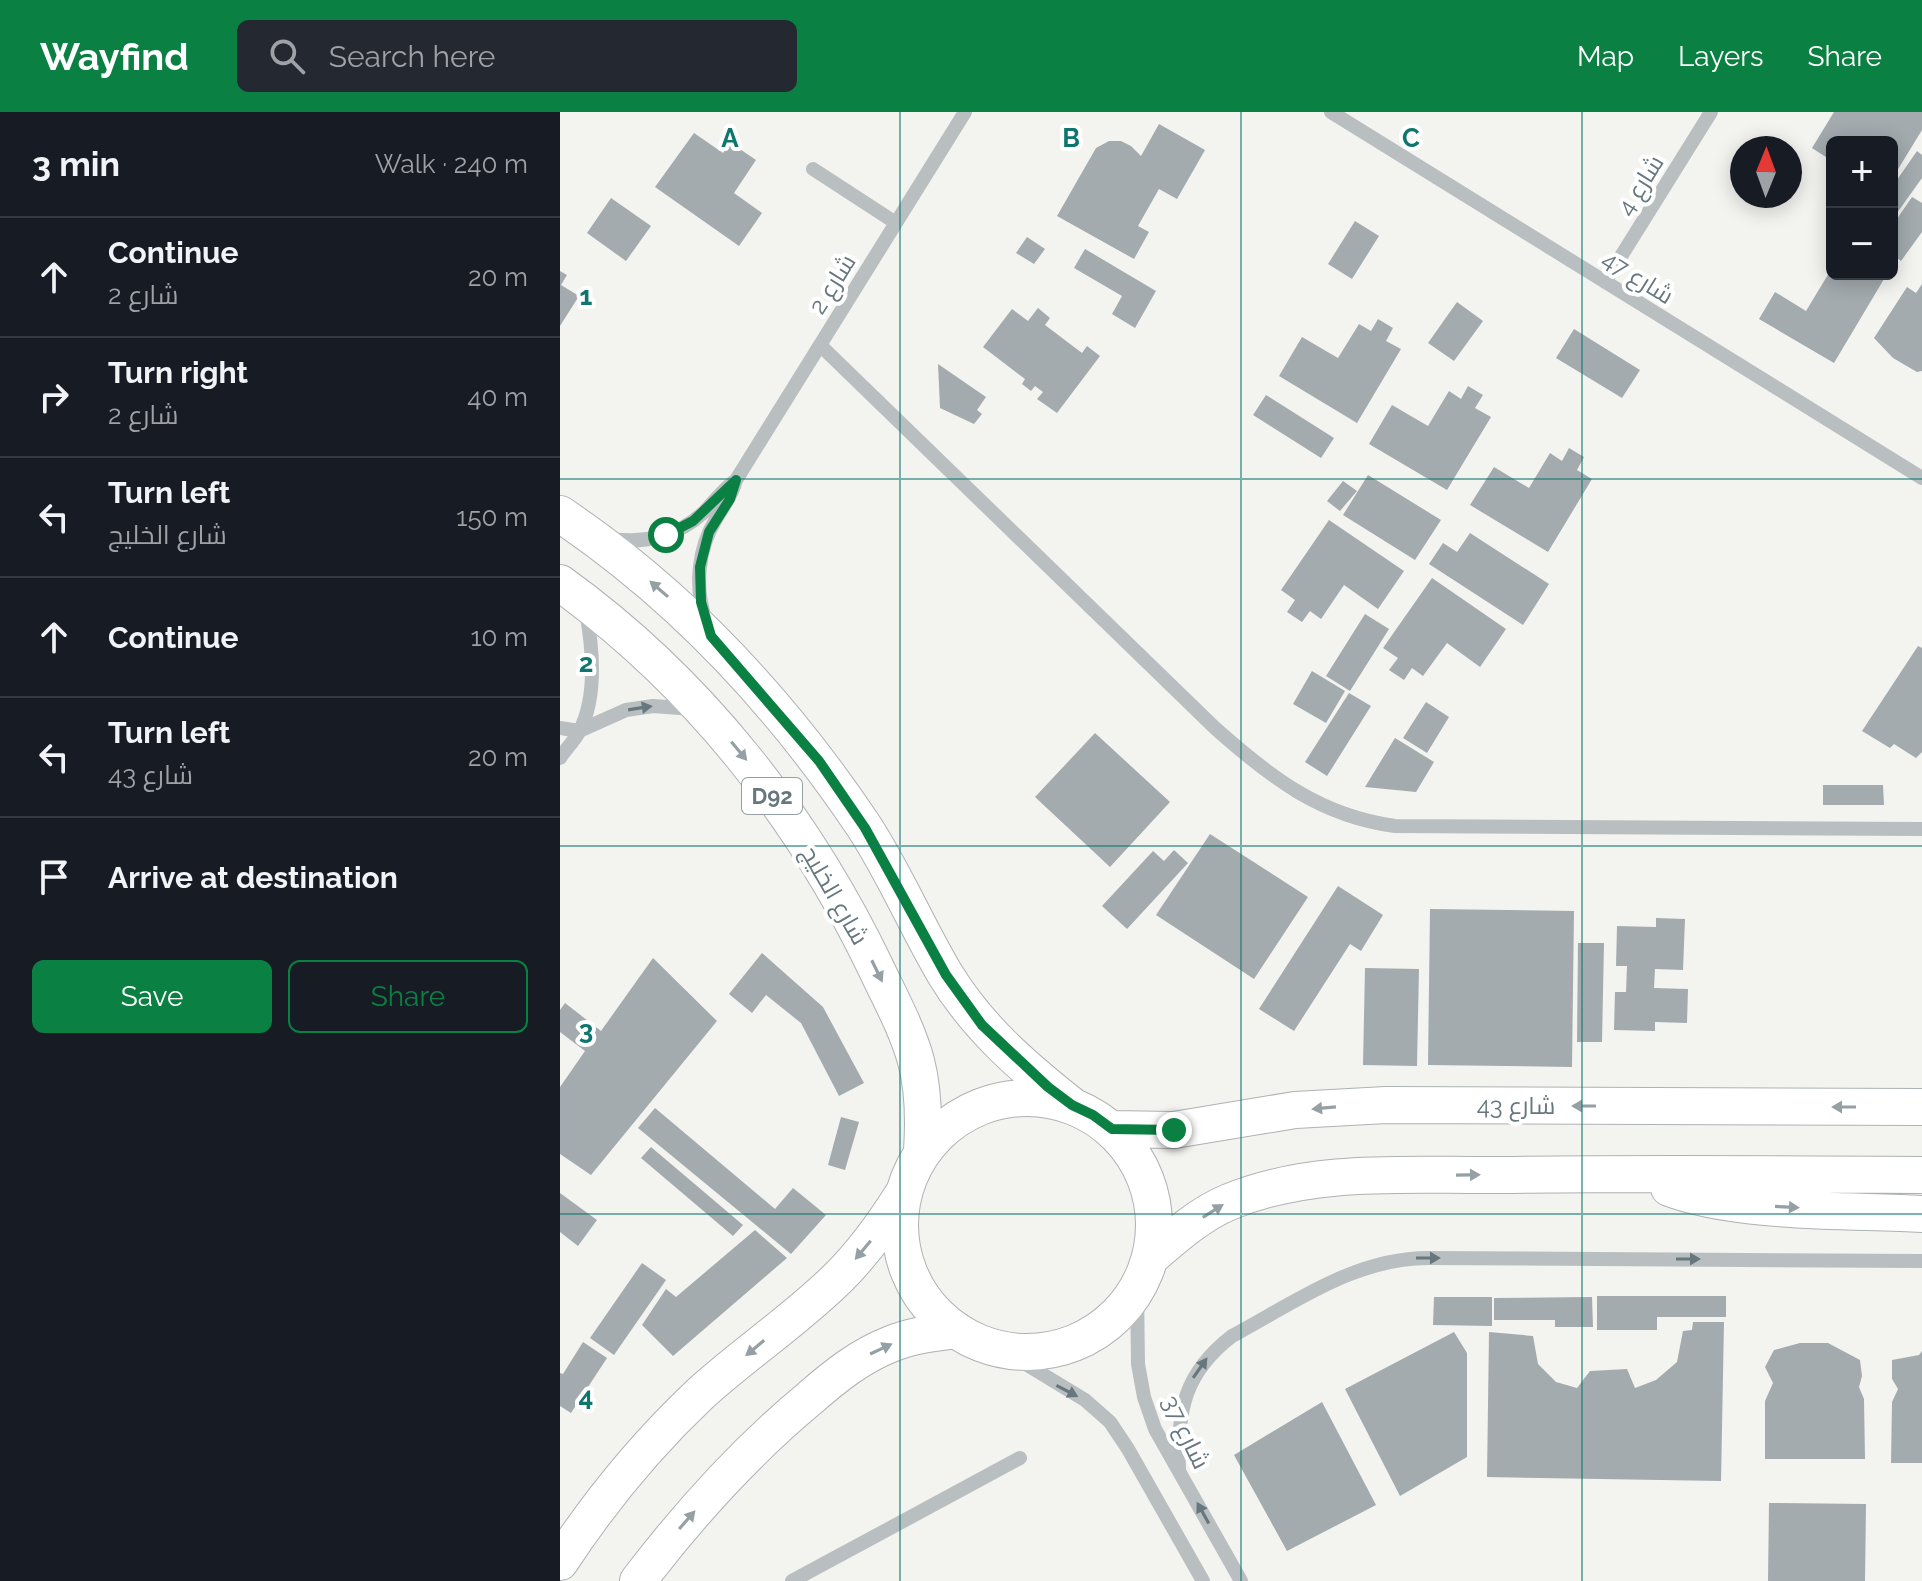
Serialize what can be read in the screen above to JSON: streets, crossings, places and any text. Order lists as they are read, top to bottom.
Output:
{
  "streets": {
    "main road": ["D92", "شارع الخليج", "شارع 43"],
    "street": [
      "شارع 4",
      "شارع 47",
      "شارع 2",
      "شارع 37"
    ]
  },
  "crossings": [
    ["شارع 4", "شارع 47"],
    ["شارع 2", "D92"],
    ["D92", "شارع الخليج"],
    ["D92", "شارع 43"],
    ["D92", "شارع 37"],
    ["شارع الخليج", "شارع 43"],
    ["شارع الخليج", "شارع 37"],
    ["شارع 43", "شارع 37"]
  ],
  "north": "top",
  "page": {
    "header": "Wayfind",
    "search": "Search here",
    "nav": ["Map", "Layers", "Share"],
    "heading": ["3 min", "Walk · 240 m"],
    "map_buttons": ["+", "−"],
    "list": [
      ["Continue", "شارع 2", "20 m"],
      ["Turn right", "شارع 2", "40 m"],
      ["Turn left", "شارع الخليج", "150 m"],
      ["Continue", "10 m"],
      ["Turn left", "شارع 43", "20 m"],
      "Arrive at destination"
    ],
    "buttons": ["Save", "Share"]
  },
  "grid": {
    "columns": ["A", "B", "C"],
    "rows": [
      "1",
      "2",
      "3",
      "4"
    ]
  }
}
